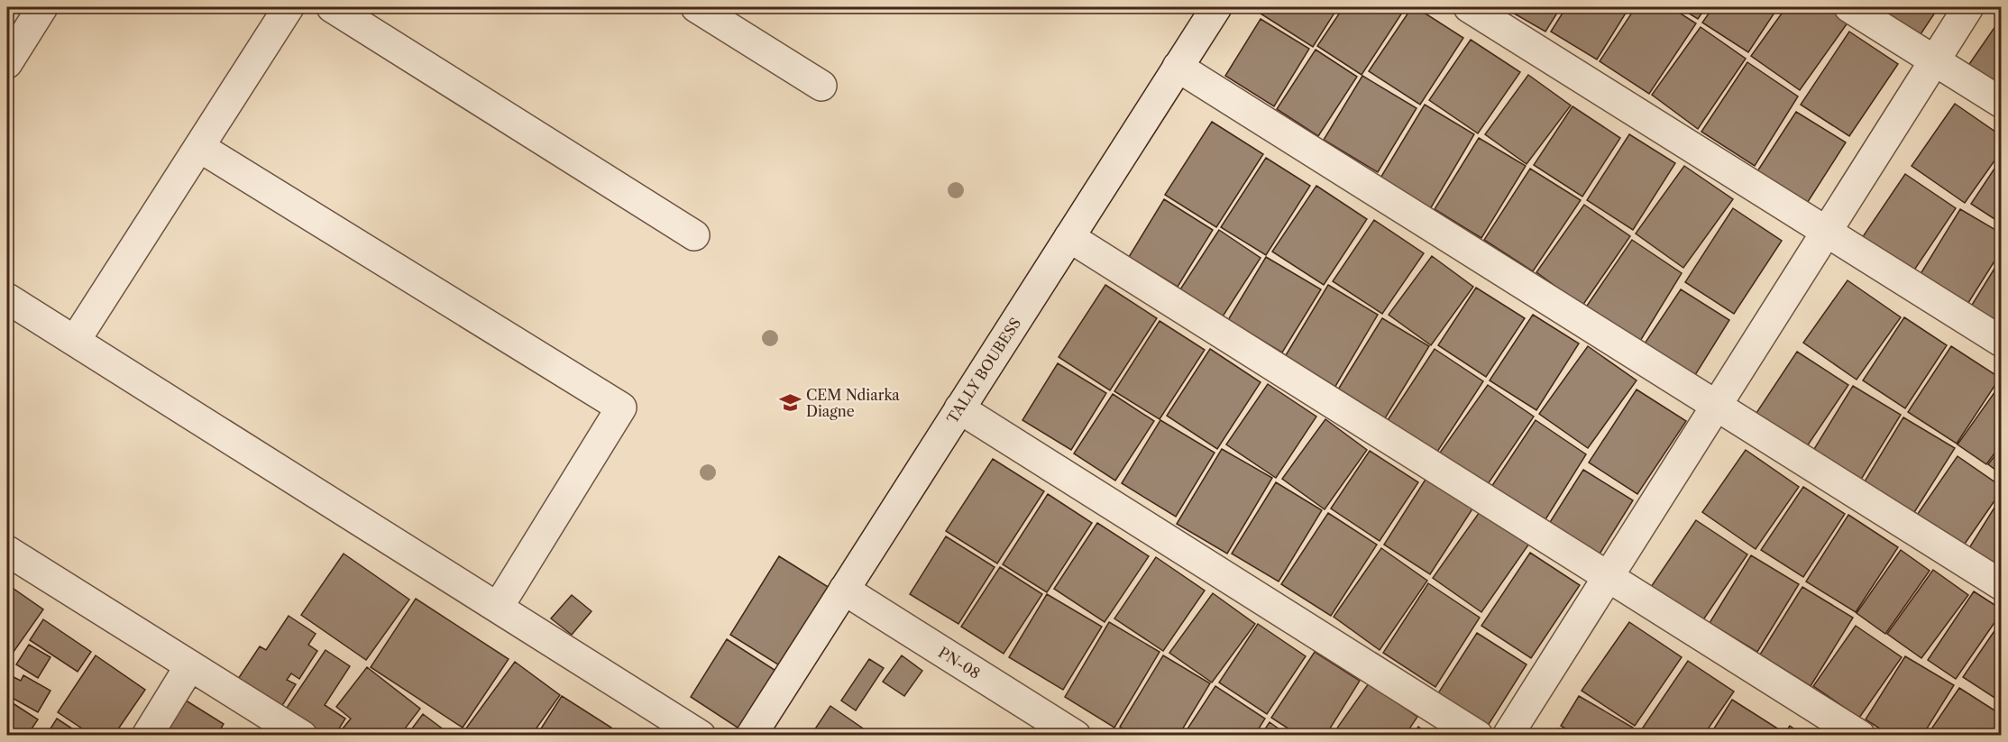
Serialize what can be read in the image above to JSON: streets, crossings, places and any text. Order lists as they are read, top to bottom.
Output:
{
  "streets": {
    "street": ["TALLY BOUBESS", "PN-08"]
  },
  "crossings": [
    ["TALLY BOUBESS", "PN-08"]
  ],
  "places": {
    "school or university": ["CEM Ndiarka Diagne"]
  }
}
